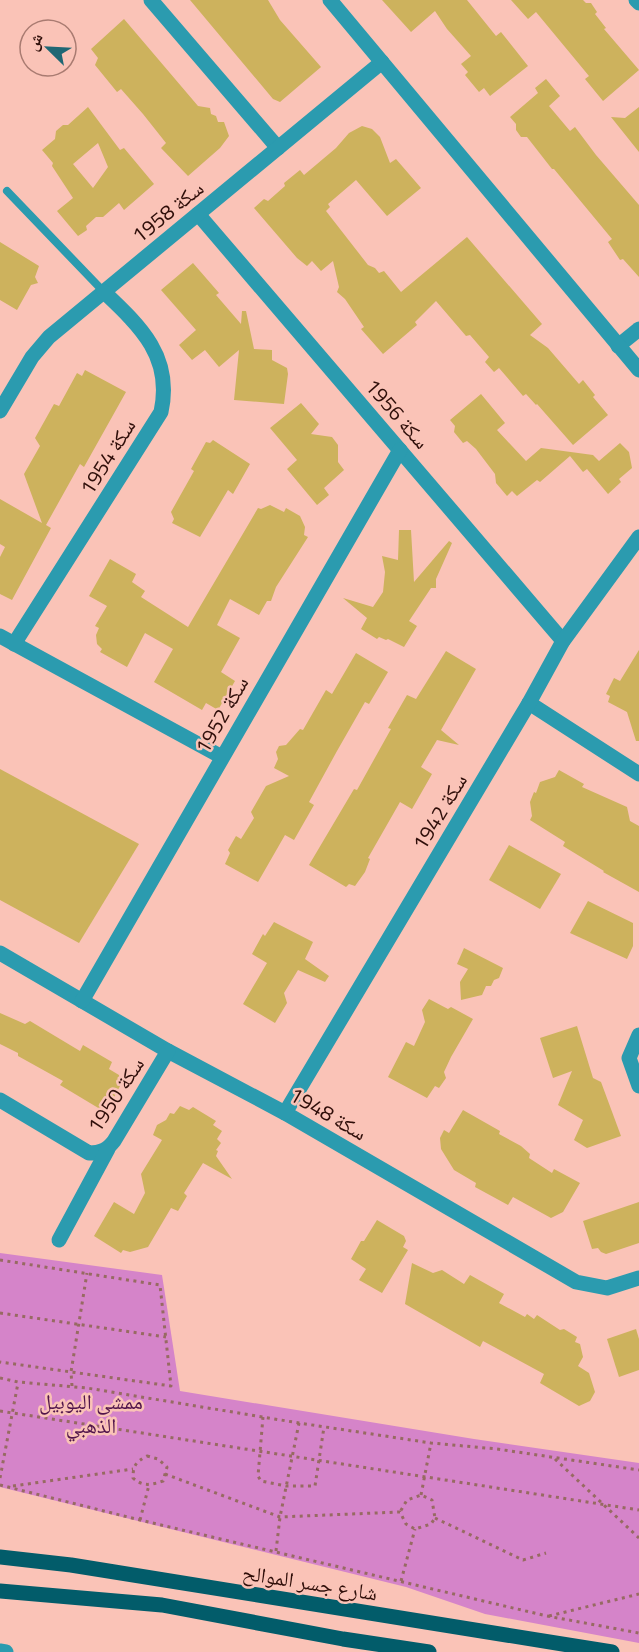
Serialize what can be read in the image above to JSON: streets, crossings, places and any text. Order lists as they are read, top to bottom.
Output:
{
  "streets": {
    "main road": ["شارع جسر الموالح"],
    "street": [
      "سكة 1958",
      "سكة 1956",
      "سكة 1954",
      "سكة 1952",
      "سكة 1942",
      "سكة 1950",
      "سكة 1948"
    ]
  },
  "crossings": [
    ["سكة 1958", "سكة 1956"],
    ["سكة 1958", "سكة 1954"],
    ["سكة 1956", "سكة 1952"],
    ["سكة 1956", "سكة 1942"],
    ["سكة 1952", "سكة 1948"],
    ["سكة 1942", "سكة 1948"],
    ["سكة 1950", "سكة 1948"]
  ],
  "parks": ["ممشى اليوبيل الذهبي"],
  "north": "top left"
}
